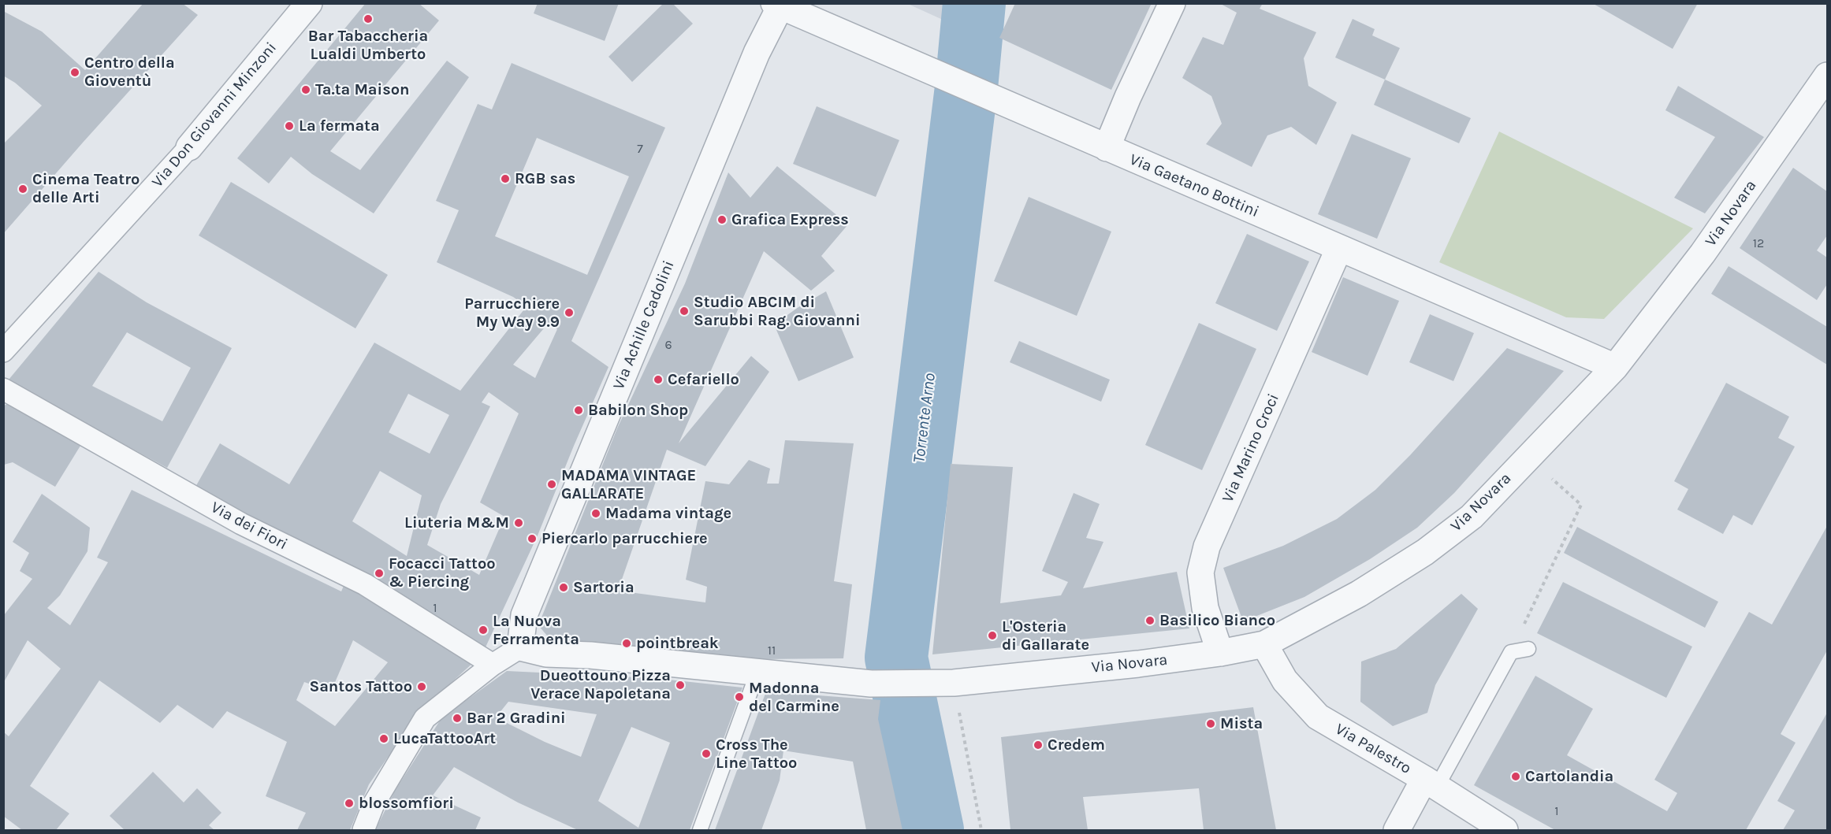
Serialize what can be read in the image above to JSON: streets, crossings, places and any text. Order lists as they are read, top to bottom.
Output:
{
  "streets": {
    "street": [
      "Via Don Giovanni Minzoni",
      "Via Gaetano Bottini",
      "Via Novara",
      "Via Achille Cadolini",
      "Via Marino Croci",
      "Via dei Fiori",
      "Via Palestro"
    ]
  },
  "crossings": [
    ["Via Gaetano Bottini", "Via Novara"],
    ["Via Gaetano Bottini", "Via Achille Cadolini"],
    ["Via Gaetano Bottini", "Via Marino Croci"],
    ["Via Novara", "Via Achille Cadolini"],
    ["Via Novara", "Via Marino Croci"],
    ["Via Novara", "Via Palestro"]
  ],
  "water": ["Torrente Arno"],
  "places": [
    "Bar Tabaccheria Lualdi Umberto",
    "Centro della Gioventù",
    "Ta.ta Maison",
    "La fermata",
    "RGB sas",
    "Cinema Teatro delle Arti",
    "Grafica Express",
    "Studio ABCIM di Sarubbi Rag. Giovanni",
    "Parrucchiere My Way 9.9",
    "Cefariello",
    "Babilon Shop",
    "MADAMA VINTAGE GALLARATE",
    "Madama vintage",
    "Liuteria M&M",
    "Piercarlo parrucchiere",
    "Focacci Tattoo & Piercing",
    "Sartoria",
    "Basilico Bianco",
    "La Nuova Ferramenta",
    "L'Osteria di Gallarate",
    "pointbreak",
    "Dueottouno Pizza Verace Napoletana",
    "Santos Tattoo",
    "Madonna del Carmine",
    "Bar 2 Gradini",
    "Mista",
    "LucaTattooArt",
    "Credem",
    "Cross The Line Tattoo",
    "Cartolandia",
    "blossomfiori"
  ],
  "house_numbers": [
    "7",
    "12",
    "6",
    "1",
    "11",
    "1"
  ]
}
